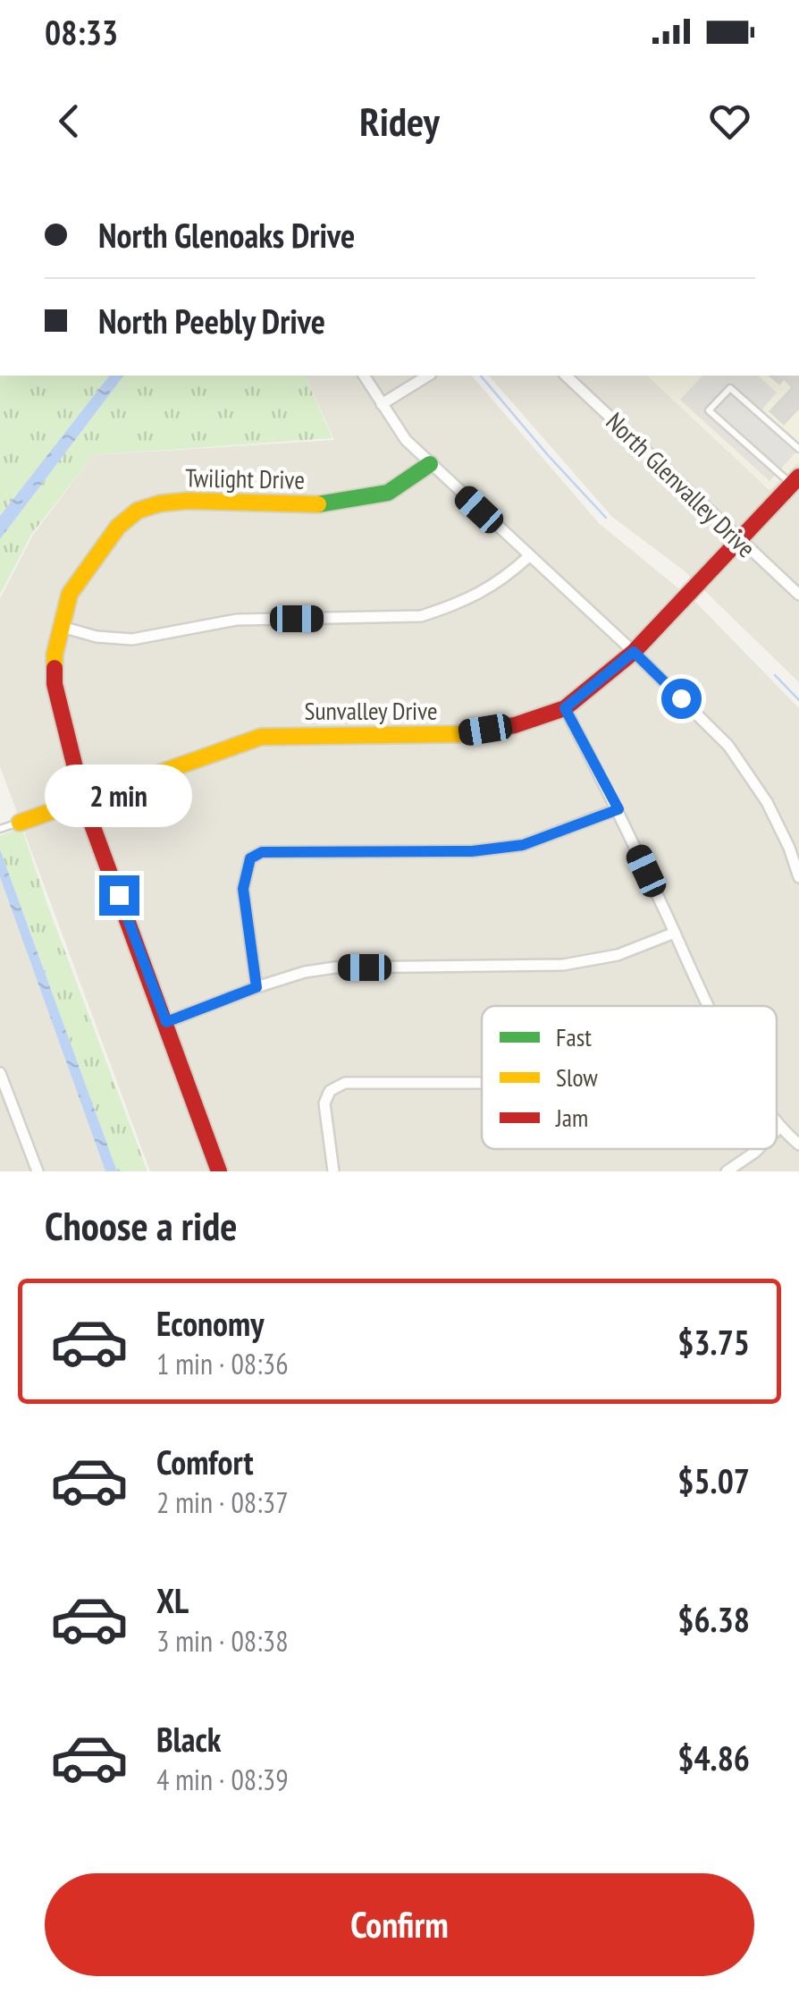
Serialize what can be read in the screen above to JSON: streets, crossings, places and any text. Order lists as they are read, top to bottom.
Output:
{
  "streets": {
    "street": ["Twilight Drive", "North Glenvalley Drive", "Sunvalley Drive"]
  },
  "crossings": [
    ["Twilight Drive", "Sunvalley Drive"],
    ["North Glenvalley Drive", "Sunvalley Drive"]
  ],
  "legend": ["Fast", "Slow", "Jam"],
  "page": {
    "status": "08:33",
    "header": "Ridey",
    "banner": ["North Glenoaks Drive", "North Peebly Drive"],
    "bubble": "2 min",
    "heading": "Choose a ride",
    "list": [
      {
        "name": "Economy",
        "note": "1 min · 08:36",
        "value": "$3.75"
      },
      {
        "name": "Comfort",
        "note": "2 min · 08:37",
        "value": "$5.07"
      },
      {
        "name": "XL",
        "note": "3 min · 08:38",
        "value": "$6.38"
      },
      {
        "name": "Black",
        "note": "4 min · 08:39",
        "value": "$4.86"
      }
    ],
    "buttons": "Confirm"
  }
}
